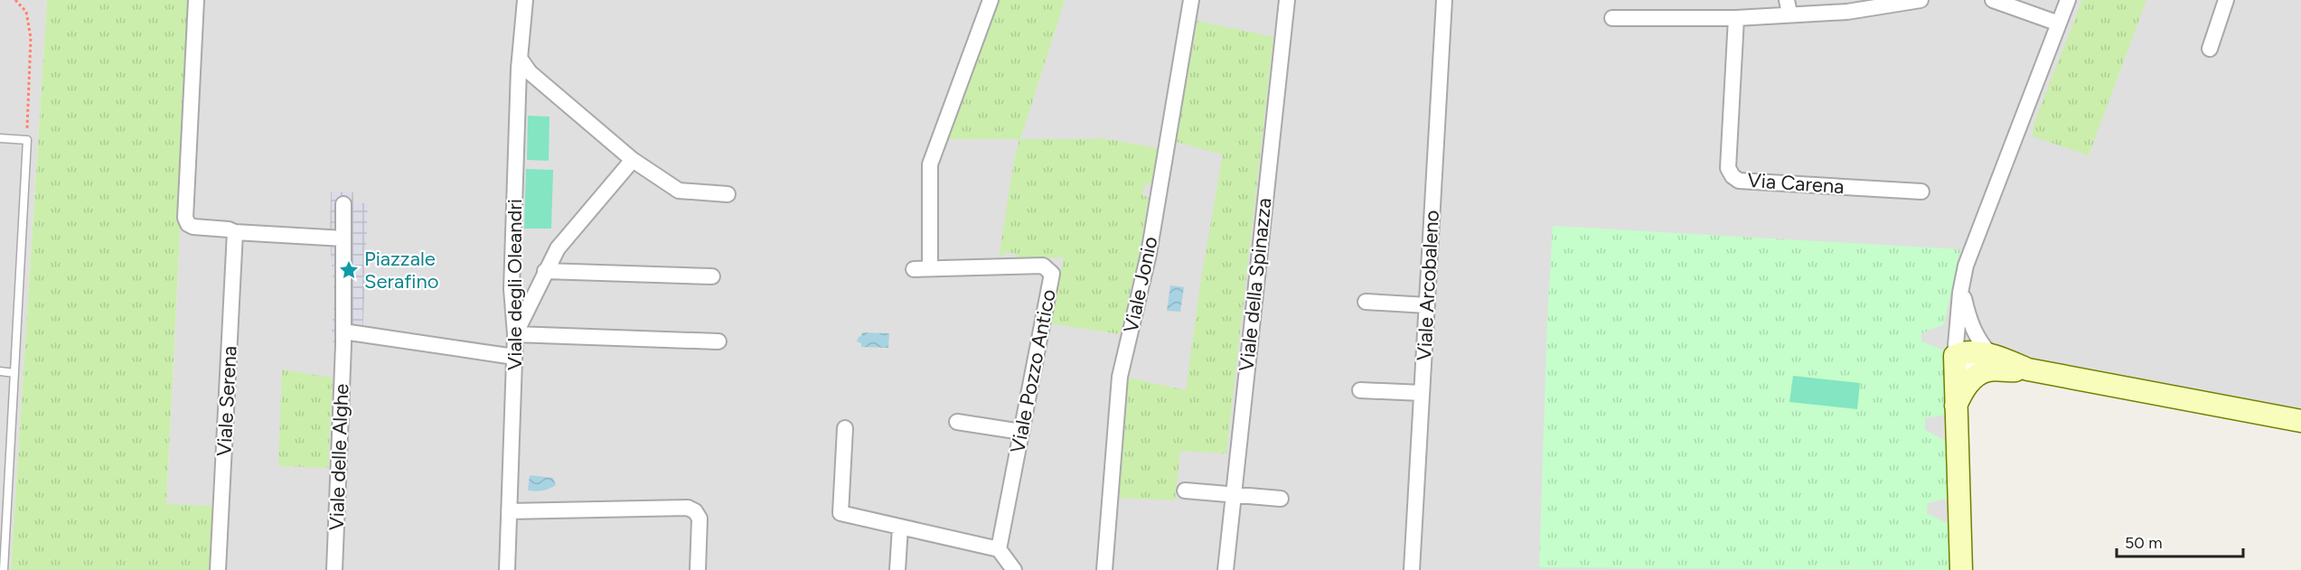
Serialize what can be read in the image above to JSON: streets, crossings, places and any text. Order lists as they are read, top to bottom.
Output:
{
  "streets": {
    "street": [
      "Via Carena",
      "Viale degli Oleandri",
      "Viale Jonio",
      "Viale della Spinazza",
      "Viale Arcobaleno",
      "Viale Pozzo Antico",
      "Viale Serena",
      "Viale delle Alghe"
    ]
  },
  "places": {
    "place": ["Piazzale Serafino"]
  },
  "scale_bar": "50 m"
}
